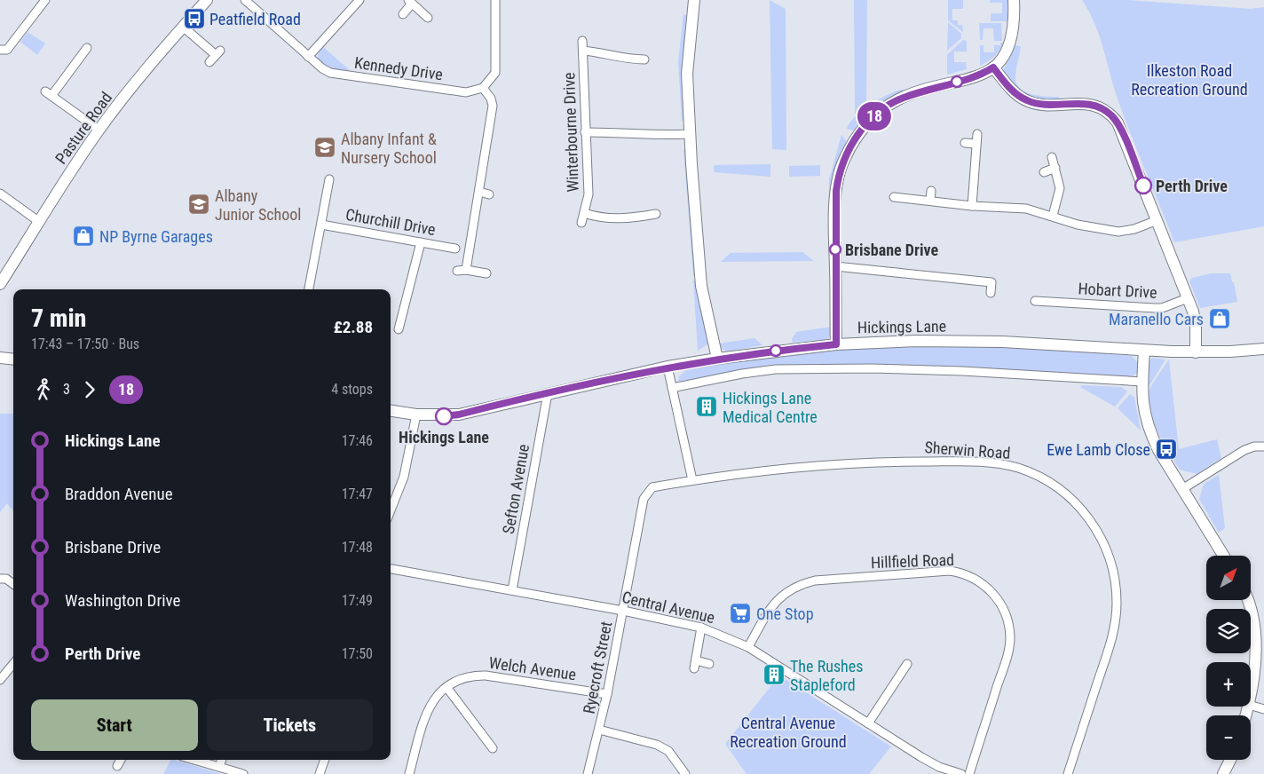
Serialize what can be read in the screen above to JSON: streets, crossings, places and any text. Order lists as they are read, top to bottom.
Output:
{
  "streets": {
    "street": [
      "Kennedy Drive",
      "Pasture Road",
      "Winterbourne Drive",
      "Churchill Drive",
      "Hobart Drive",
      "Hickings Lane",
      "Sherwin Road",
      "Sefton Avenue",
      "Hillfield Road",
      "Central Avenue",
      "Ryecroft Street",
      "Welch Avenue"
    ]
  },
  "crossings": [
    ["Hickings Lane", "Sefton Avenue"],
    ["Sherwin Road", "Ryecroft Street"],
    ["Sefton Avenue", "Central Avenue"],
    ["Hillfield Road", "Central Avenue"],
    ["Central Avenue", "Ryecroft Street"],
    ["Ryecroft Street", "Welch Avenue"]
  ],
  "parks": ["Ilkeston Road Recreation Ground", "Central Avenue Recreation Ground"],
  "places": {
    "bus stop": ["Peatfield Road", "Ewe Lamb Close"],
    "school or university": ["Albany Infant & Nursery School", "Albany Junior School"],
    "other": ["Perth Drive", "Brisbane Drive", "Hickings Lane"],
    "shop": ["NP Byrne Garages", "Maranello Cars"],
    "building": ["Hickings Lane Medical Centre", "The Rushes Stapleford"],
    "supermarket": ["One Stop"]
  },
  "lines": ["bus line 18"],
  "north": "top right",
  "page": {
    "on_map": "18",
    "heading": ["7 min", "17:43 – 17:50 · Bus", "£2.88"],
    "legs": ["3", "18", "4 stops"],
    "list": [
      {
        "name": "Hickings Lane",
        "value": "17:46"
      },
      {
        "name": "Braddon Avenue",
        "value": "17:47"
      },
      {
        "name": "Brisbane Drive",
        "value": "17:48"
      },
      {
        "name": "Washington Drive",
        "value": "17:49"
      },
      {
        "name": "Perth Drive",
        "value": "17:50"
      }
    ],
    "map_buttons": ["+", "−"],
    "buttons": ["Start", "Tickets"]
  }
}
